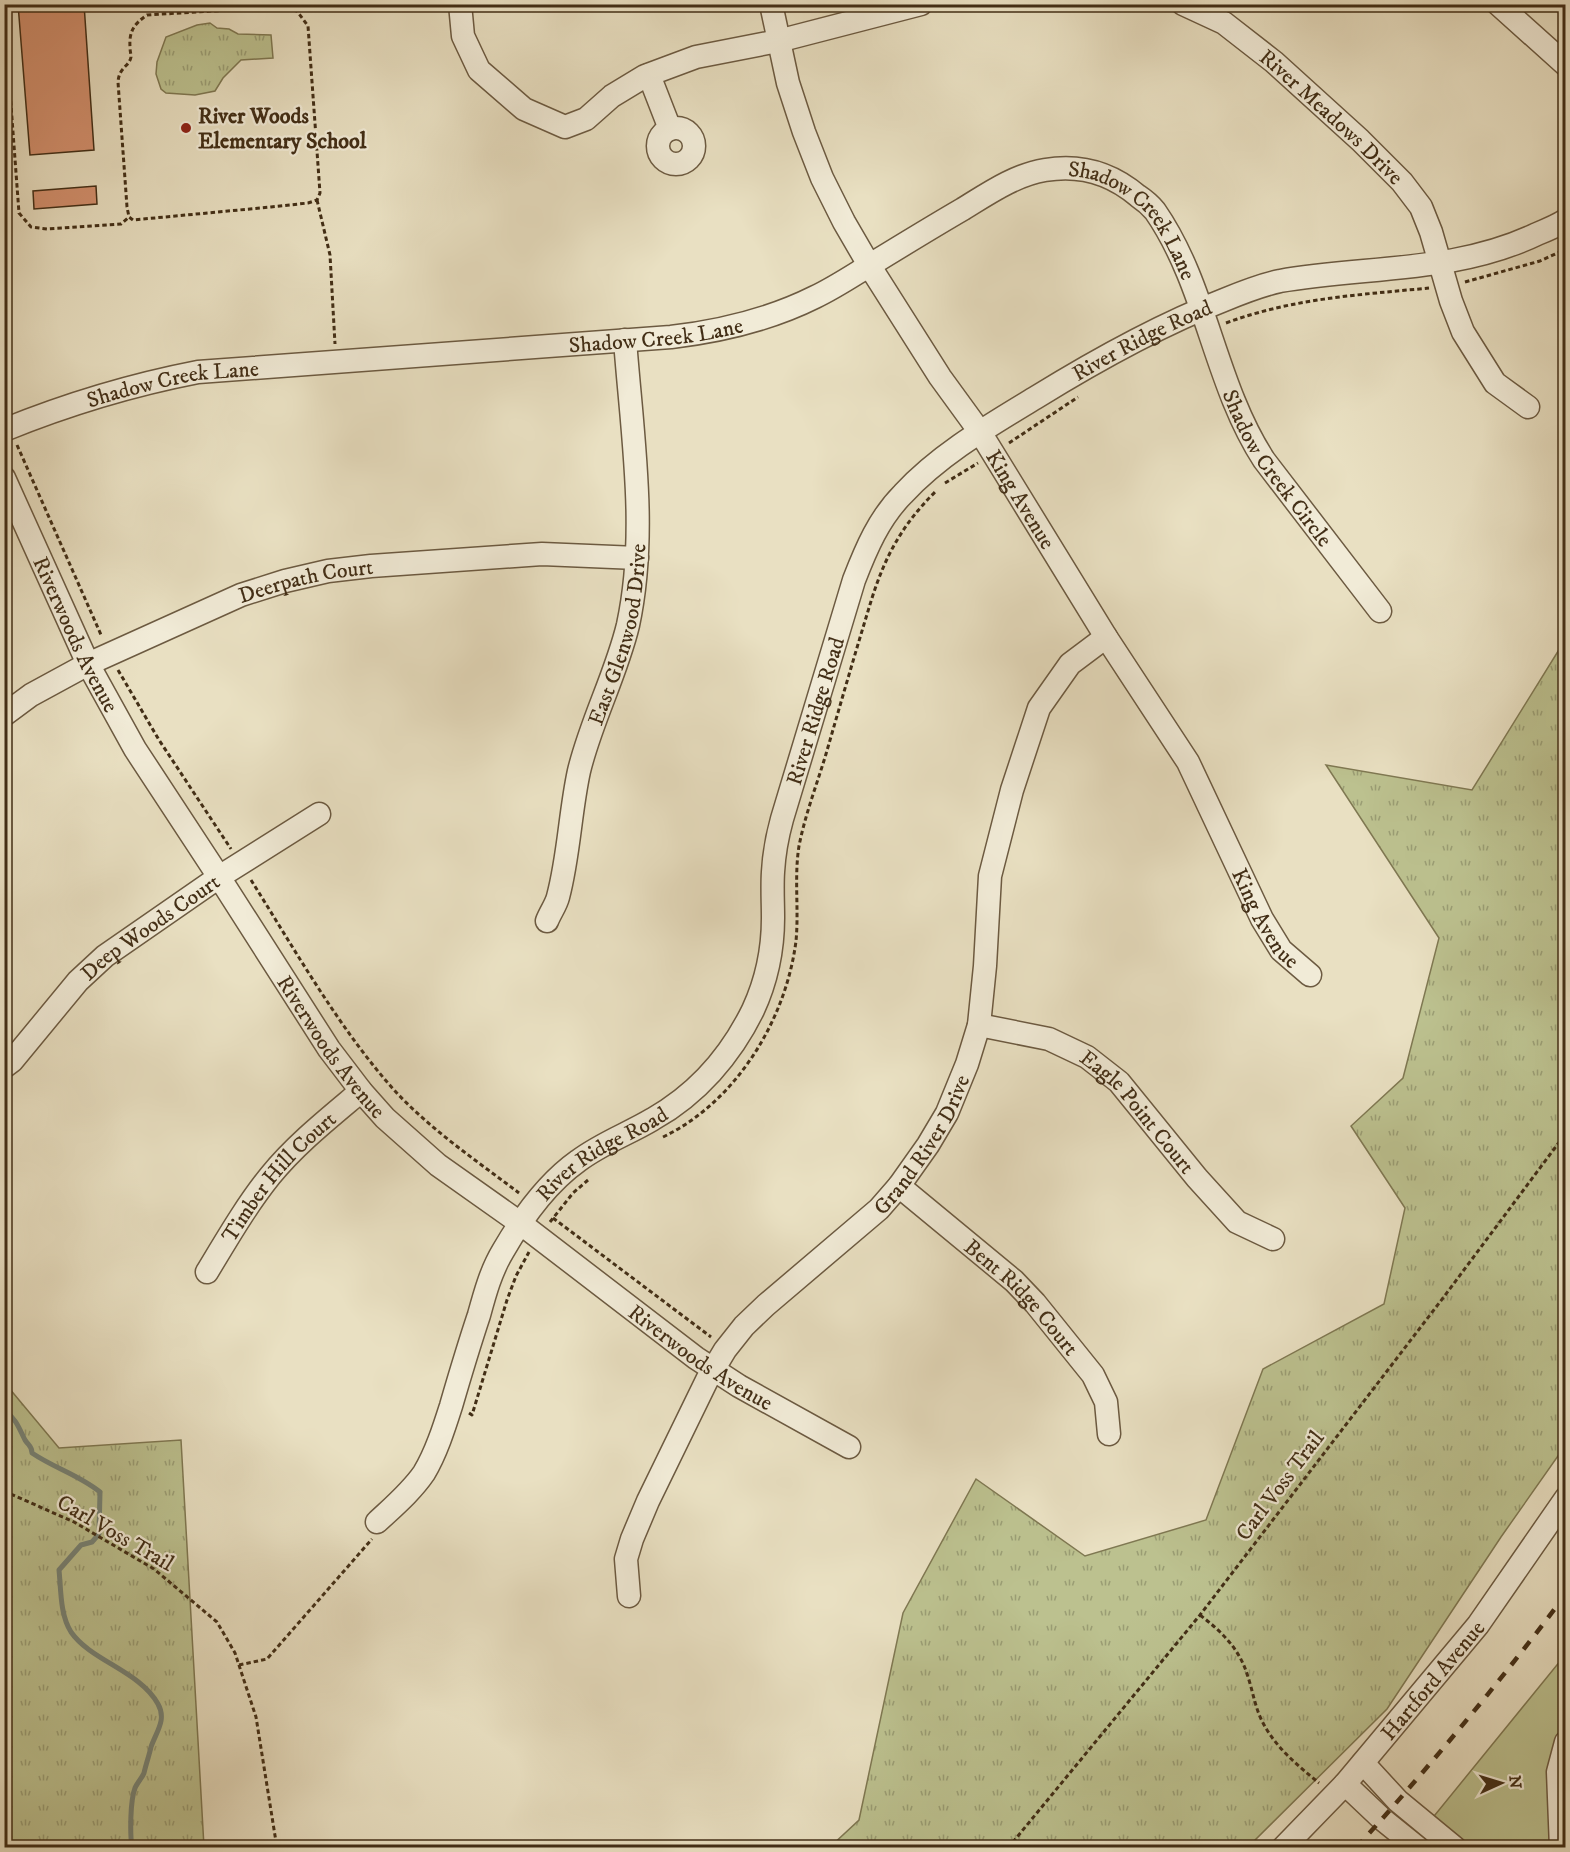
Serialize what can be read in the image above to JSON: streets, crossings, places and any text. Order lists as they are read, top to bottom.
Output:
{
  "streets": {
    "street": [
      "River Meadows Drive",
      "Shadow Creek Lane",
      "River Ridge Road",
      "Shadow Creek Circle",
      "King Avenue",
      "Deerpath Court",
      "East Glenwood Drive",
      "Riverwoods Avenue",
      "Deep Woods Court",
      "Eagle Point Court",
      "Grand River Drive",
      "Timber Hill Court",
      "Bent Ridge Court",
      "Hartford Avenue"
    ],
    "path": ["Carl Voss Trail"]
  },
  "crossings": [
    ["River Meadows Drive", "River Ridge Road"],
    ["Shadow Creek Lane", "River Ridge Road"],
    ["Shadow Creek Lane", "Shadow Creek Circle"],
    ["Shadow Creek Lane", "King Avenue"],
    ["Shadow Creek Lane", "East Glenwood Drive"],
    ["River Ridge Road", "Shadow Creek Circle"],
    ["River Ridge Road", "King Avenue"],
    ["River Ridge Road", "Riverwoods Avenue"],
    ["King Avenue", "Grand River Drive"],
    ["Deerpath Court", "East Glenwood Drive"],
    ["Deerpath Court", "Riverwoods Avenue"],
    ["Riverwoods Avenue", "Deep Woods Court"],
    ["Riverwoods Avenue", "Grand River Drive"],
    ["Riverwoods Avenue", "Timber Hill Court"],
    ["Eagle Point Court", "Grand River Drive"],
    ["Grand River Drive", "Bent Ridge Court"]
  ],
  "places": ["River Woods Elementary School"],
  "north": "right"
}
